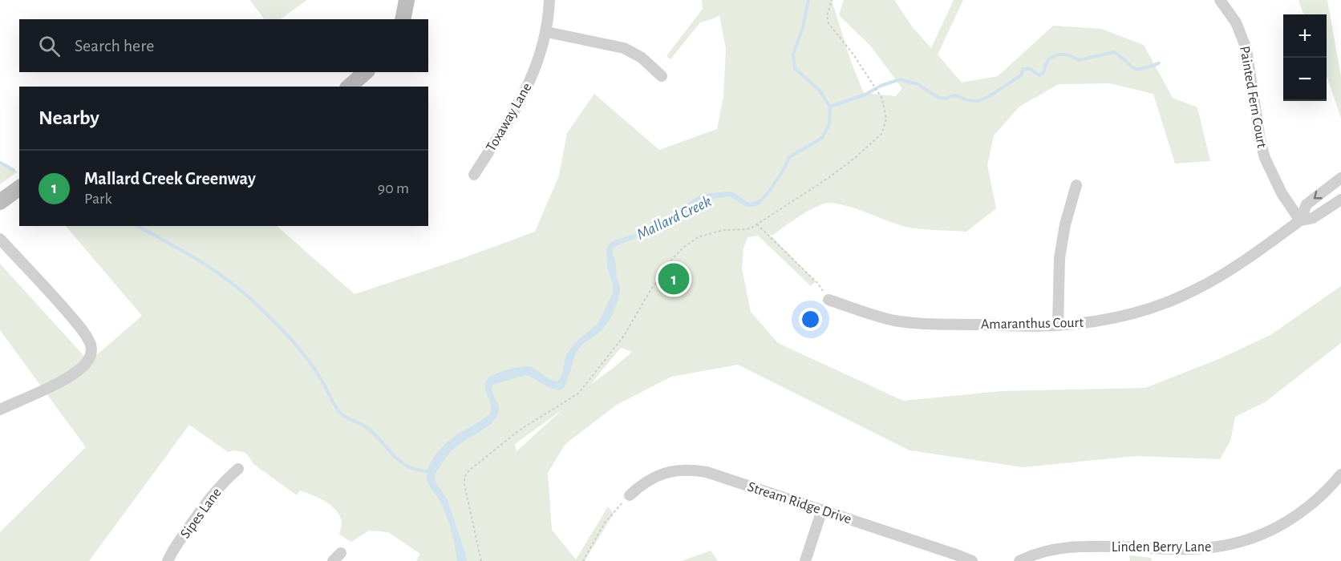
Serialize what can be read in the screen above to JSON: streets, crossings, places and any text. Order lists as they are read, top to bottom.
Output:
{
  "streets": {
    "street": [
      "Painted Fern Court",
      "Toxaway Lane",
      "Amaranthus Court",
      "Stream Ridge Drive",
      "Sipes Lane",
      "Linden Berry Lane"
    ]
  },
  "crossings": [
    ["Painted Fern Court", "Amaranthus Court"]
  ],
  "water": ["Mallard Creek"],
  "page": {
    "map_buttons": ["+", "−"],
    "search": "Search here",
    "heading": "Nearby",
    "list": [
      {
        "mark": "1",
        "name": "Mallard Creek Greenway",
        "note": "Park",
        "value": "90 m"
      }
    ],
    "pins": "1"
  }
}
